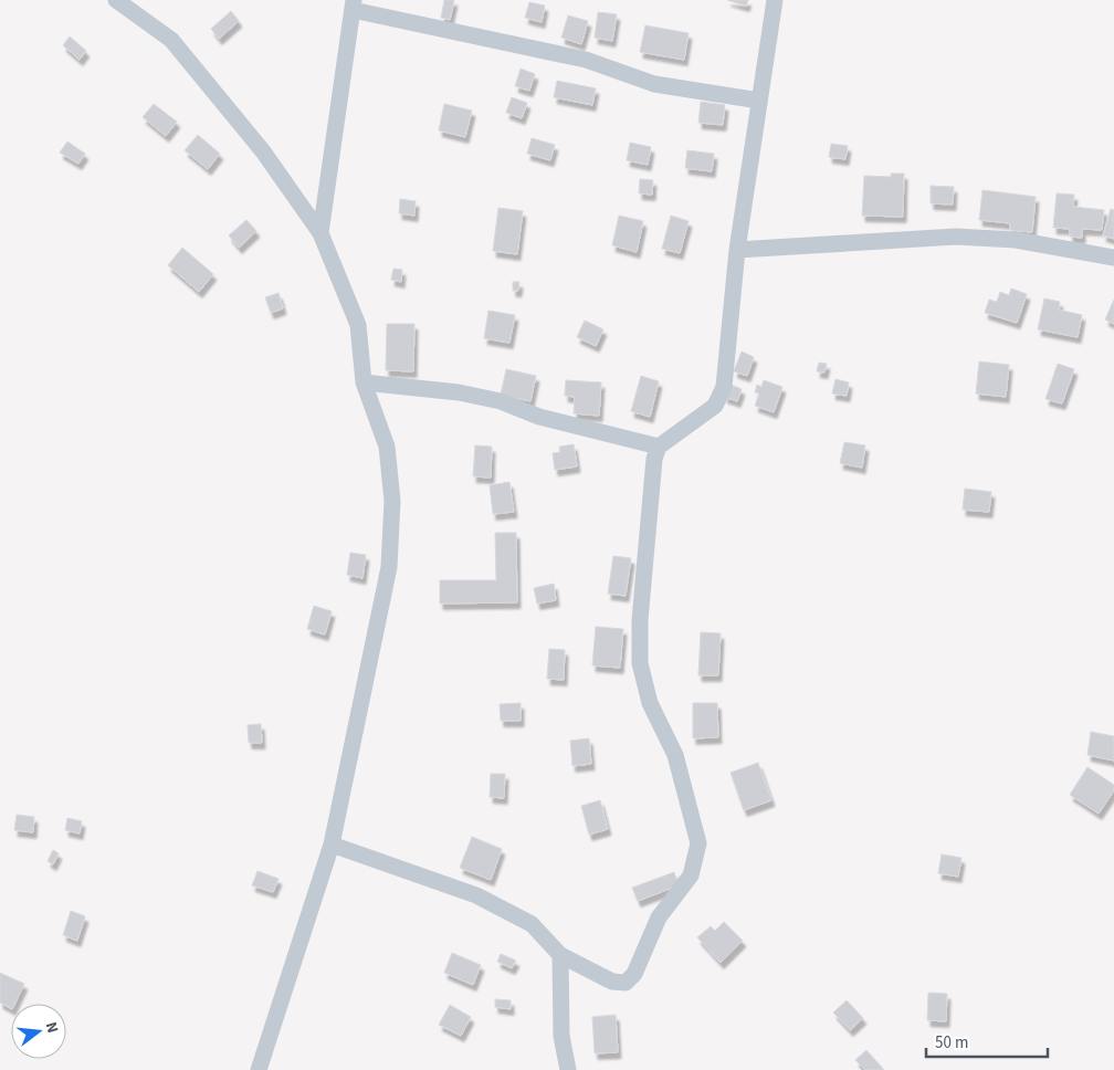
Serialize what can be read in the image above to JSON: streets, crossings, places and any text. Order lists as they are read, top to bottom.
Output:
{
  "scale_bar": "50 m",
  "north": "right"
}
